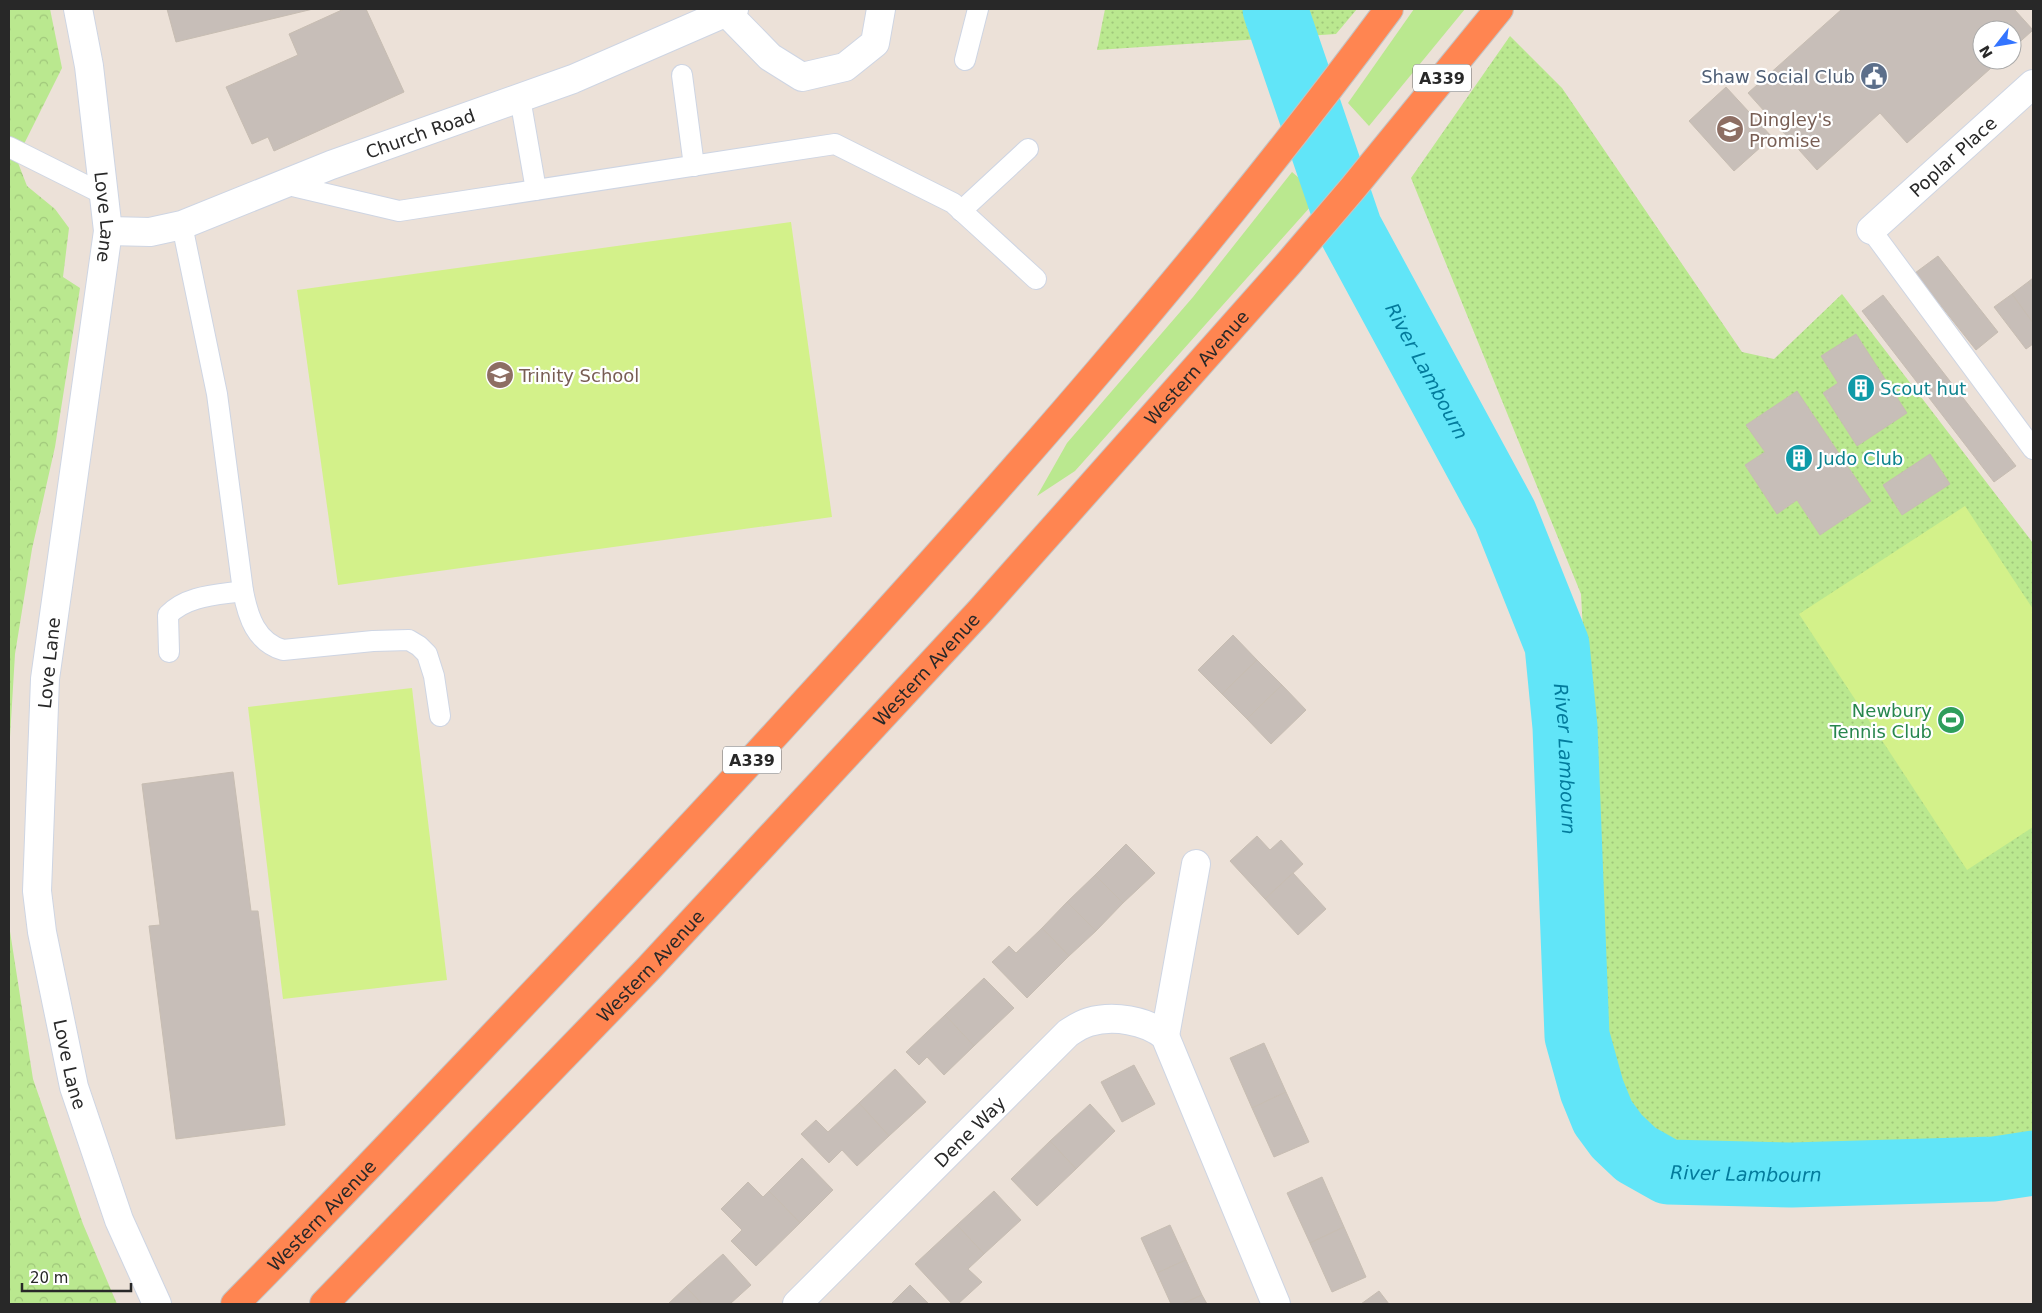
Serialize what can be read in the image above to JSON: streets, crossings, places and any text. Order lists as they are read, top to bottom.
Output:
{
  "streets": {
    "highway": ["A339", "Western Avenue"],
    "street": [
      "Church Road",
      "Poplar Place",
      "Love Lane",
      "Dene Way"
    ]
  },
  "crossings": [
    ["Church Road", "Love Lane"]
  ],
  "water": ["River Lambourn"],
  "places": {
    "public building": ["Shaw Social Club"],
    "school or university": ["Dingley's Promise", "Trinity School"],
    "building": ["Scout hut", "Judo Club"],
    "sports": ["Newbury Tennis Club"]
  },
  "scale_bar": "20 m",
  "north": "bottom left"
}
